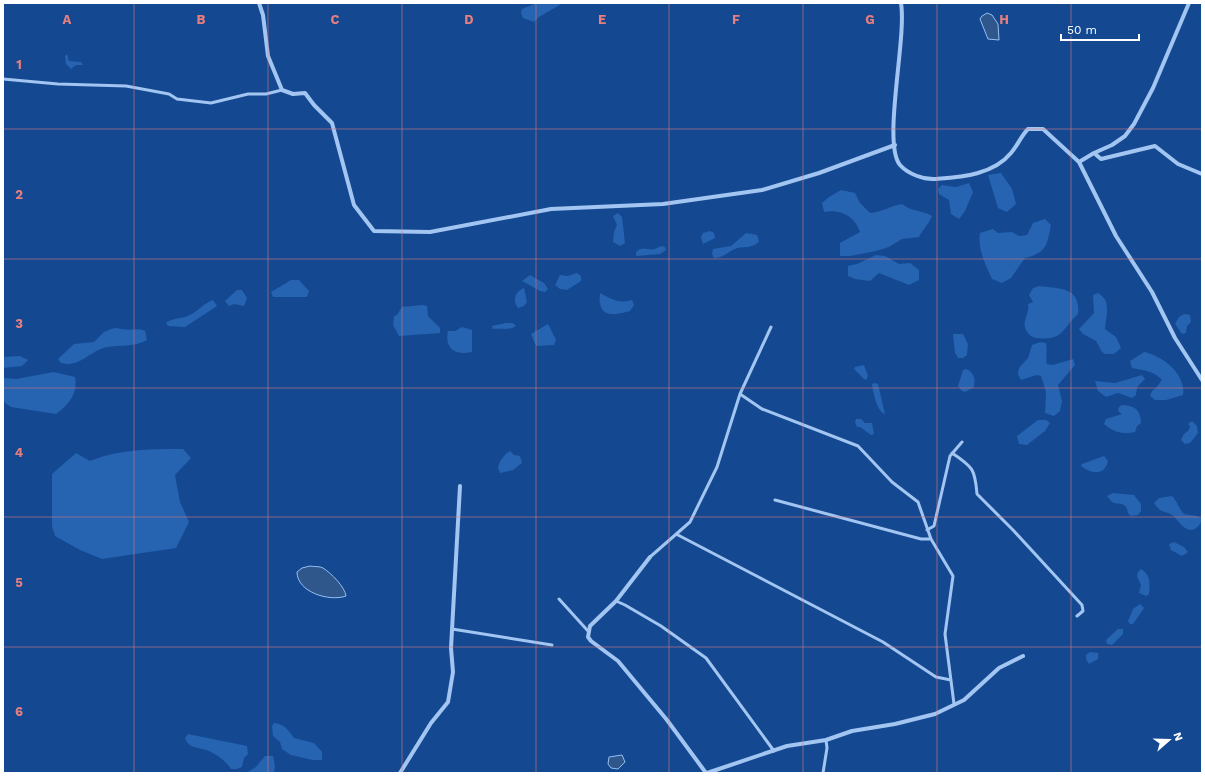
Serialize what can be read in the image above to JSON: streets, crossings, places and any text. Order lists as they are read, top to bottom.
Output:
{
  "scale_bar": "50 m",
  "north": "right",
  "grid": {
    "columns": [
      "A",
      "B",
      "C",
      "D",
      "E",
      "F",
      "G",
      "H"
    ],
    "rows": [
      "1",
      "2",
      "3",
      "4",
      "5",
      "6"
    ]
  }
}
